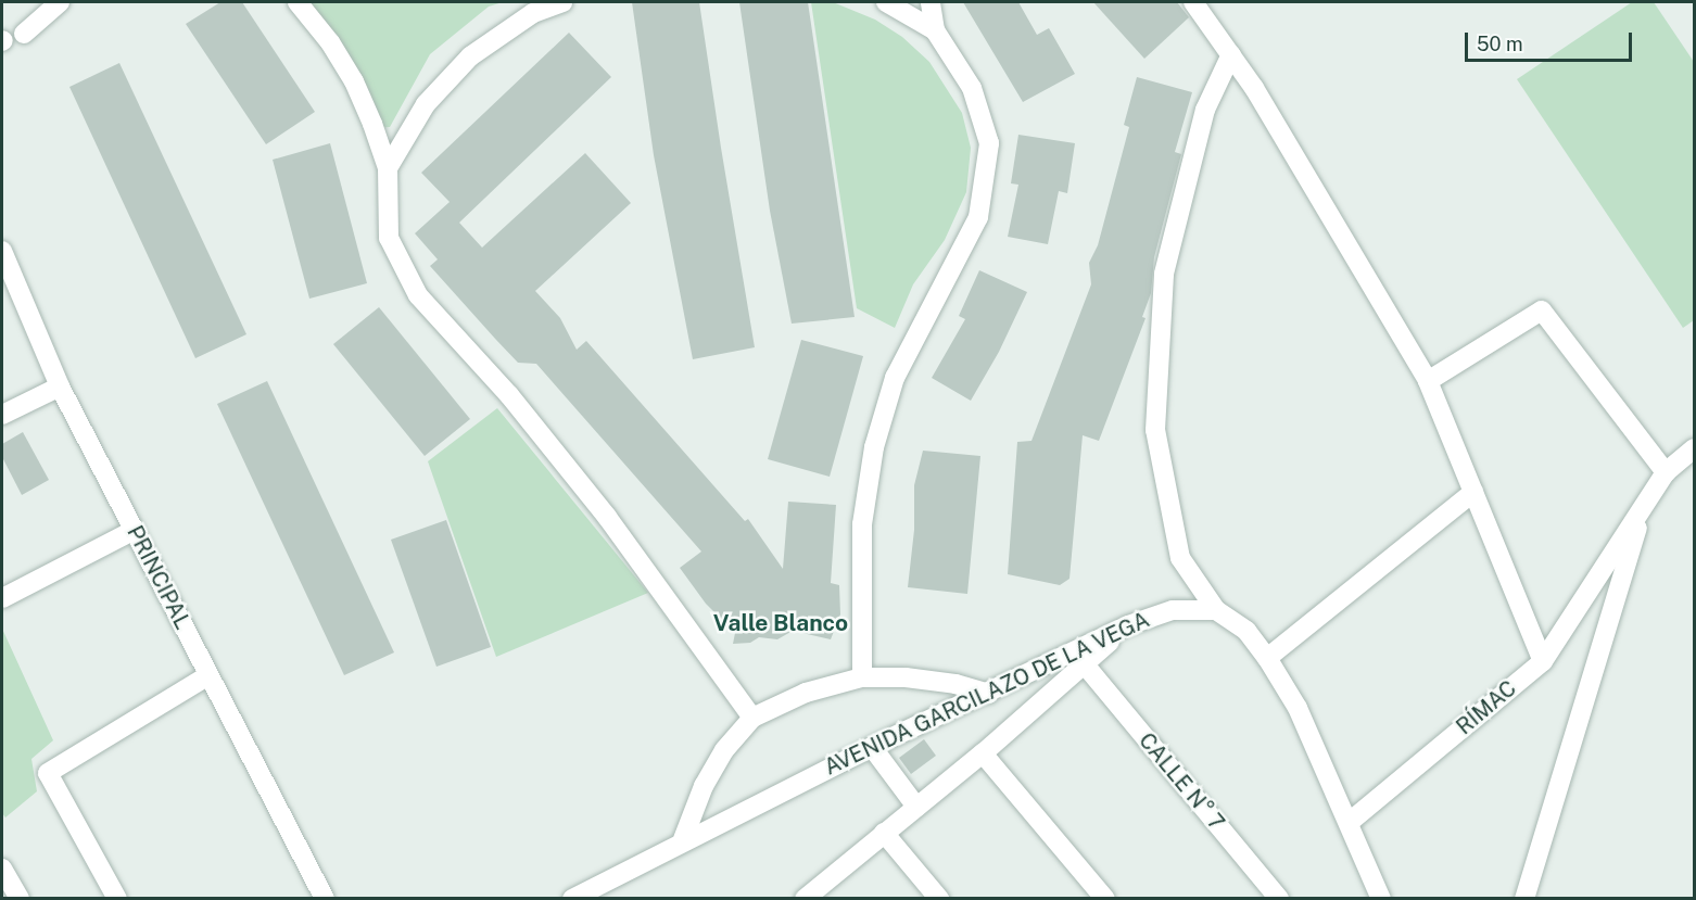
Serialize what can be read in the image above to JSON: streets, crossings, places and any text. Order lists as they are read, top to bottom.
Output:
{
  "streets": {
    "street": [
      "PRINCIPAL",
      "AVENIDA GARCILAZO DE LA VEGA",
      "RÍMAC",
      "CALLE N° 7"
    ]
  },
  "districts": ["Valle Blanco"],
  "scale_bar": "50 m"
}
